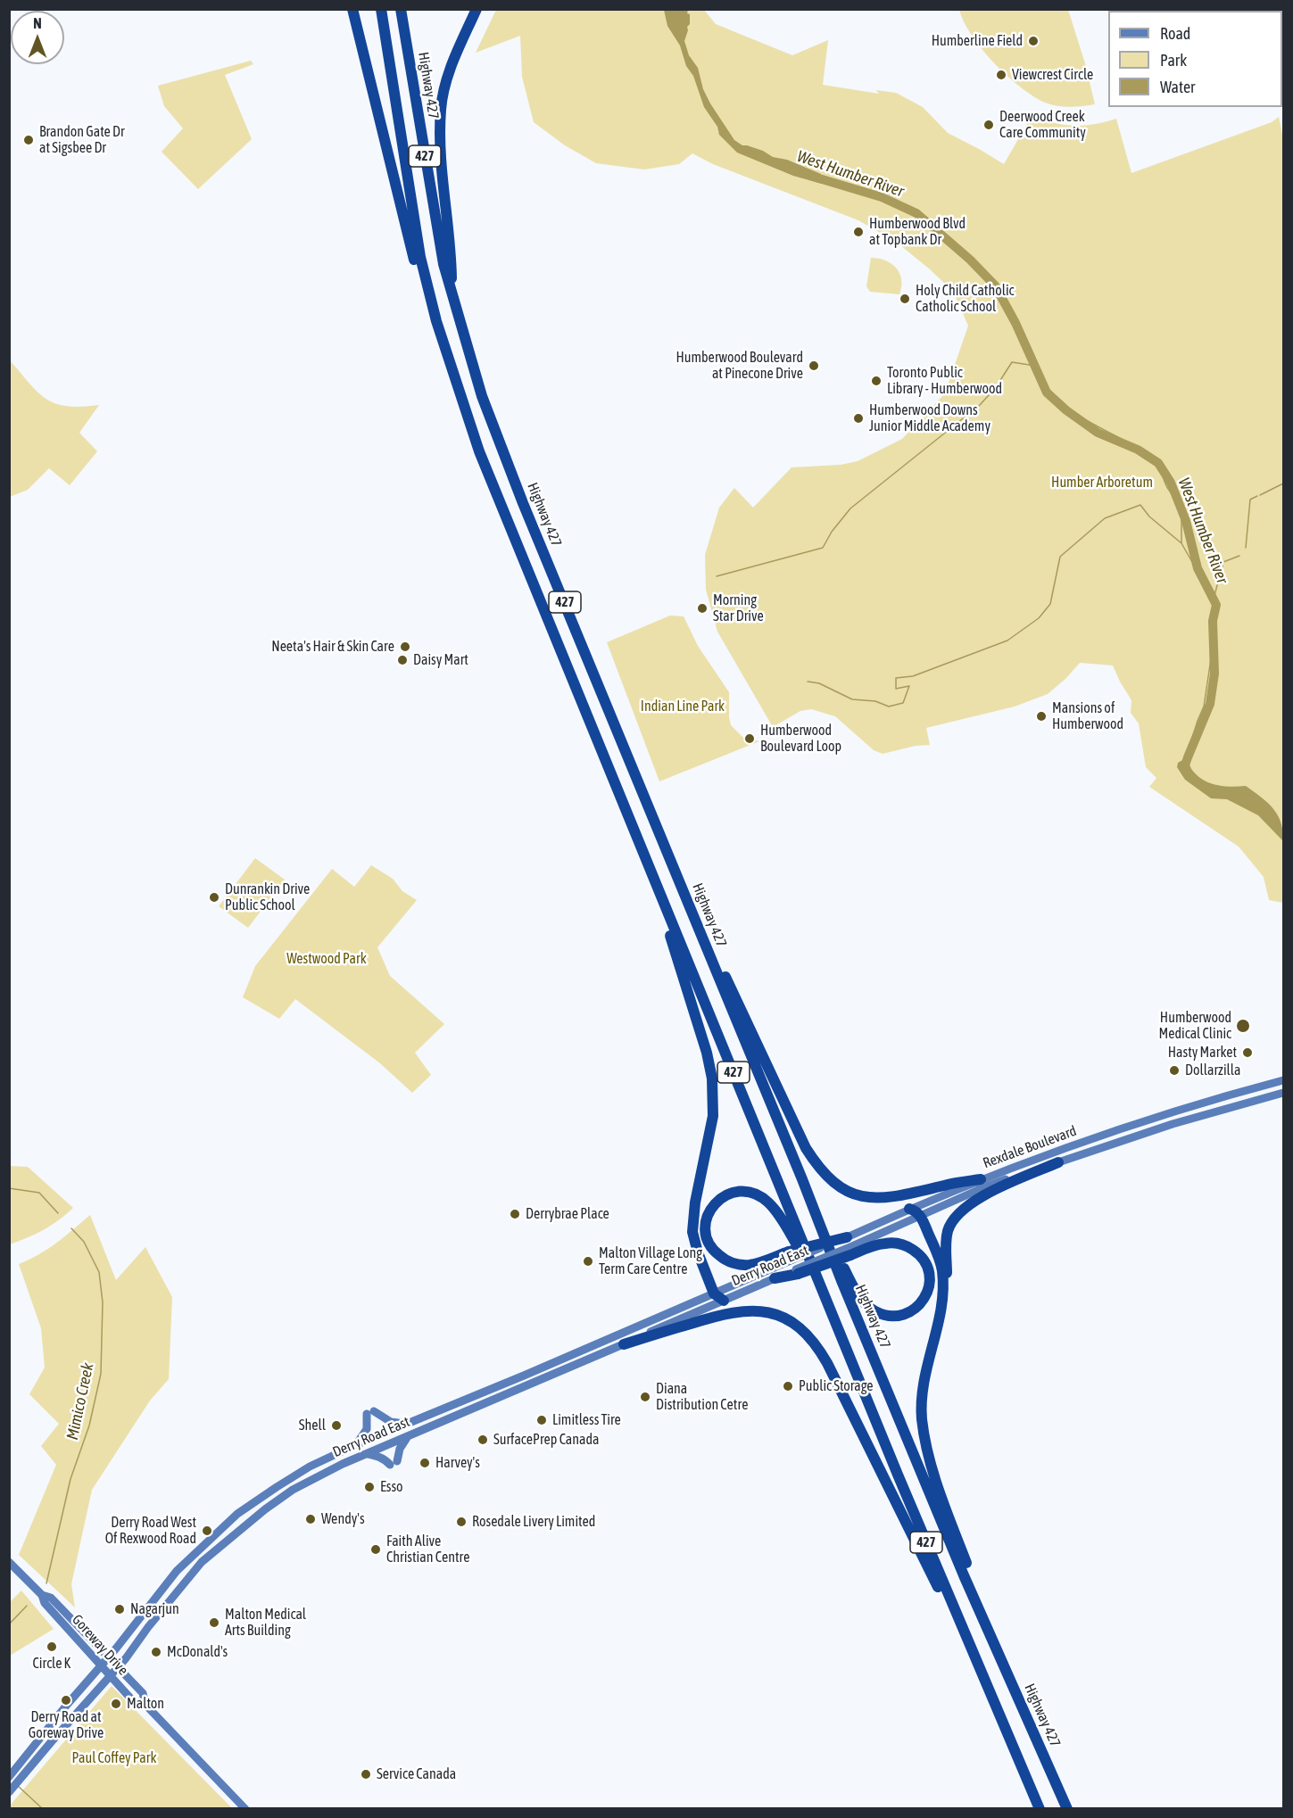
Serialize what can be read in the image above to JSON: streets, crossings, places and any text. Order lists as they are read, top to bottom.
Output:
{
  "streets": {
    "highway": ["Highway 427", "427"],
    "main road": ["Rexdale Boulevard", "Derry Road East", "Goreway Drive"]
  },
  "crossings": [
    ["Derry Road East", "Goreway Drive"]
  ],
  "water": ["West Humber River", "Mimico Creek"],
  "parks": [
    "Humber Arboretum",
    "Indian Line Park",
    "Westwood Park",
    "Paul Coffey Park"
  ],
  "places": [
    "Humberline Field",
    "Viewcrest Circle",
    "Deerwood Creek Care Community",
    "Brandon Gate Dr at Sigsbee Dr",
    "Humberwood Blvd at Topbank Dr",
    "Holy Child Catholic Catholic School",
    "Humberwood Boulevard at Pinecone Drive",
    "Toronto Public Library - Humberwood",
    "Humberwood Downs Junior Middle Academy",
    "Morning Star Drive",
    "Neeta's Hair & Skin Care",
    "Daisy Mart",
    "Mansions of Humberwood",
    "Humberwood Boulevard Loop",
    "Dunrankin Drive Public School",
    "Humberwood Medical Clinic",
    "Hasty Market",
    "Dollarzilla",
    "Derrybrae Place",
    "Malton Village Long Term Care Centre",
    "Public Storage",
    "Diana Distribution Cetre",
    "Limitless Tire",
    "Shell",
    "SurfacePrep Canada",
    "Harvey's",
    "Esso",
    "Wendy's",
    "Rosedale Livery Limited",
    "Derry Road West Of Rexwood Road",
    "Faith Alive Christian Centre",
    "Nagarjun",
    "Malton Medical Arts Building",
    "Circle K",
    "McDonald's",
    "Derry Road at Goreway Drive",
    "Malton",
    "Service Canada"
  ],
  "legend": ["Road", "Park", "Water"],
  "north": "top"
}
